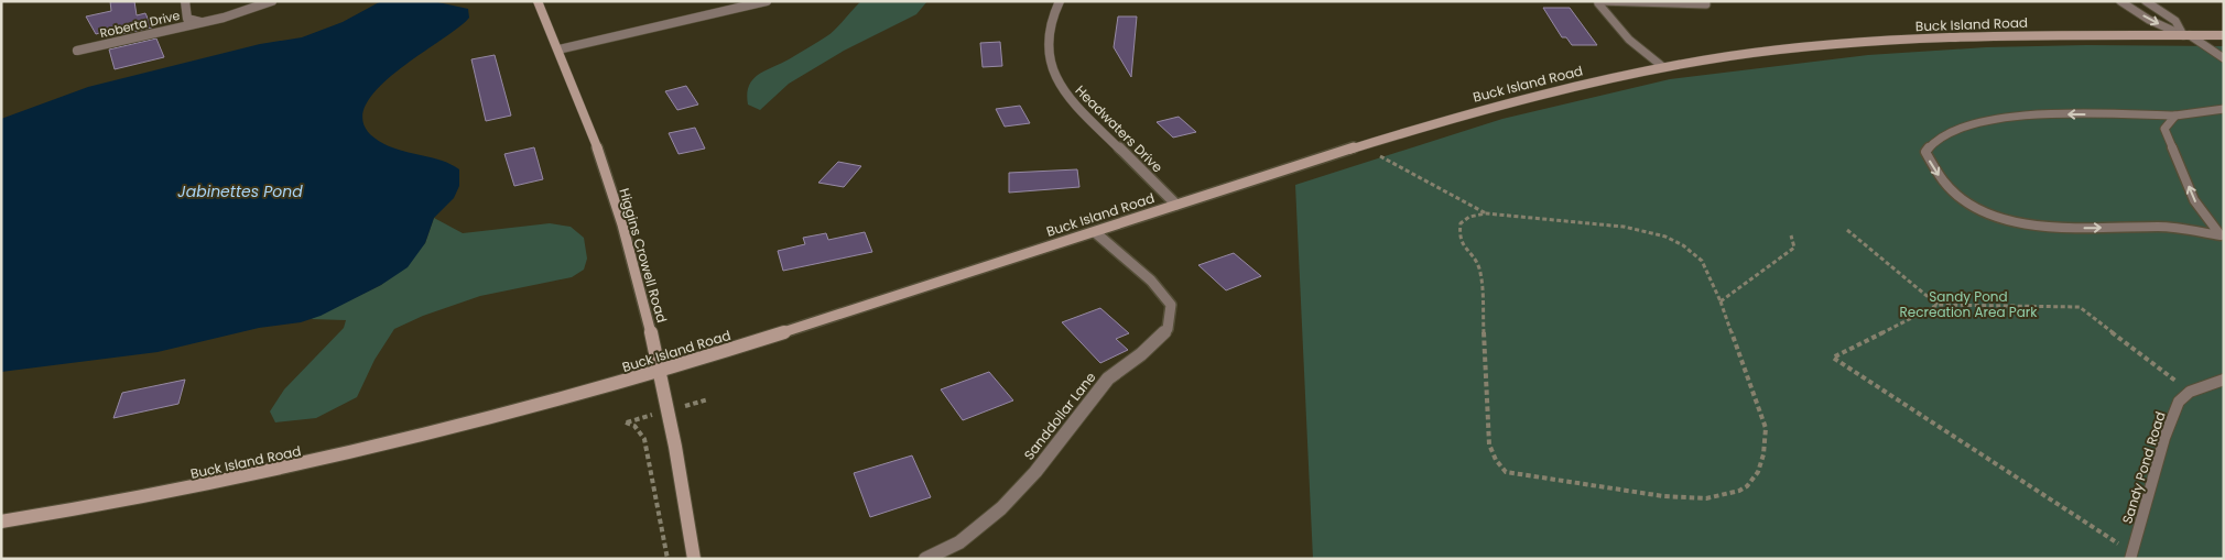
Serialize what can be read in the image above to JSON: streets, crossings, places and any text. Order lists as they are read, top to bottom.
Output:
{
  "streets": {
    "main road": ["Buck Island Road", "Higgins Crowell Road"],
    "street": ["Roberta Drive", "Headwaters Drive", "Sanddollar Lane"],
    "lane": ["Sandy Pond Road"]
  },
  "crossings": [
    ["Buck Island Road", "Headwaters Drive"],
    ["Buck Island Road", "Higgins Crowell Road"],
    ["Buck Island Road", "Sanddollar Lane"]
  ],
  "water": ["Jabinettes Pond"],
  "parks": ["Sandy Pond Recreation Area Park"]
}
